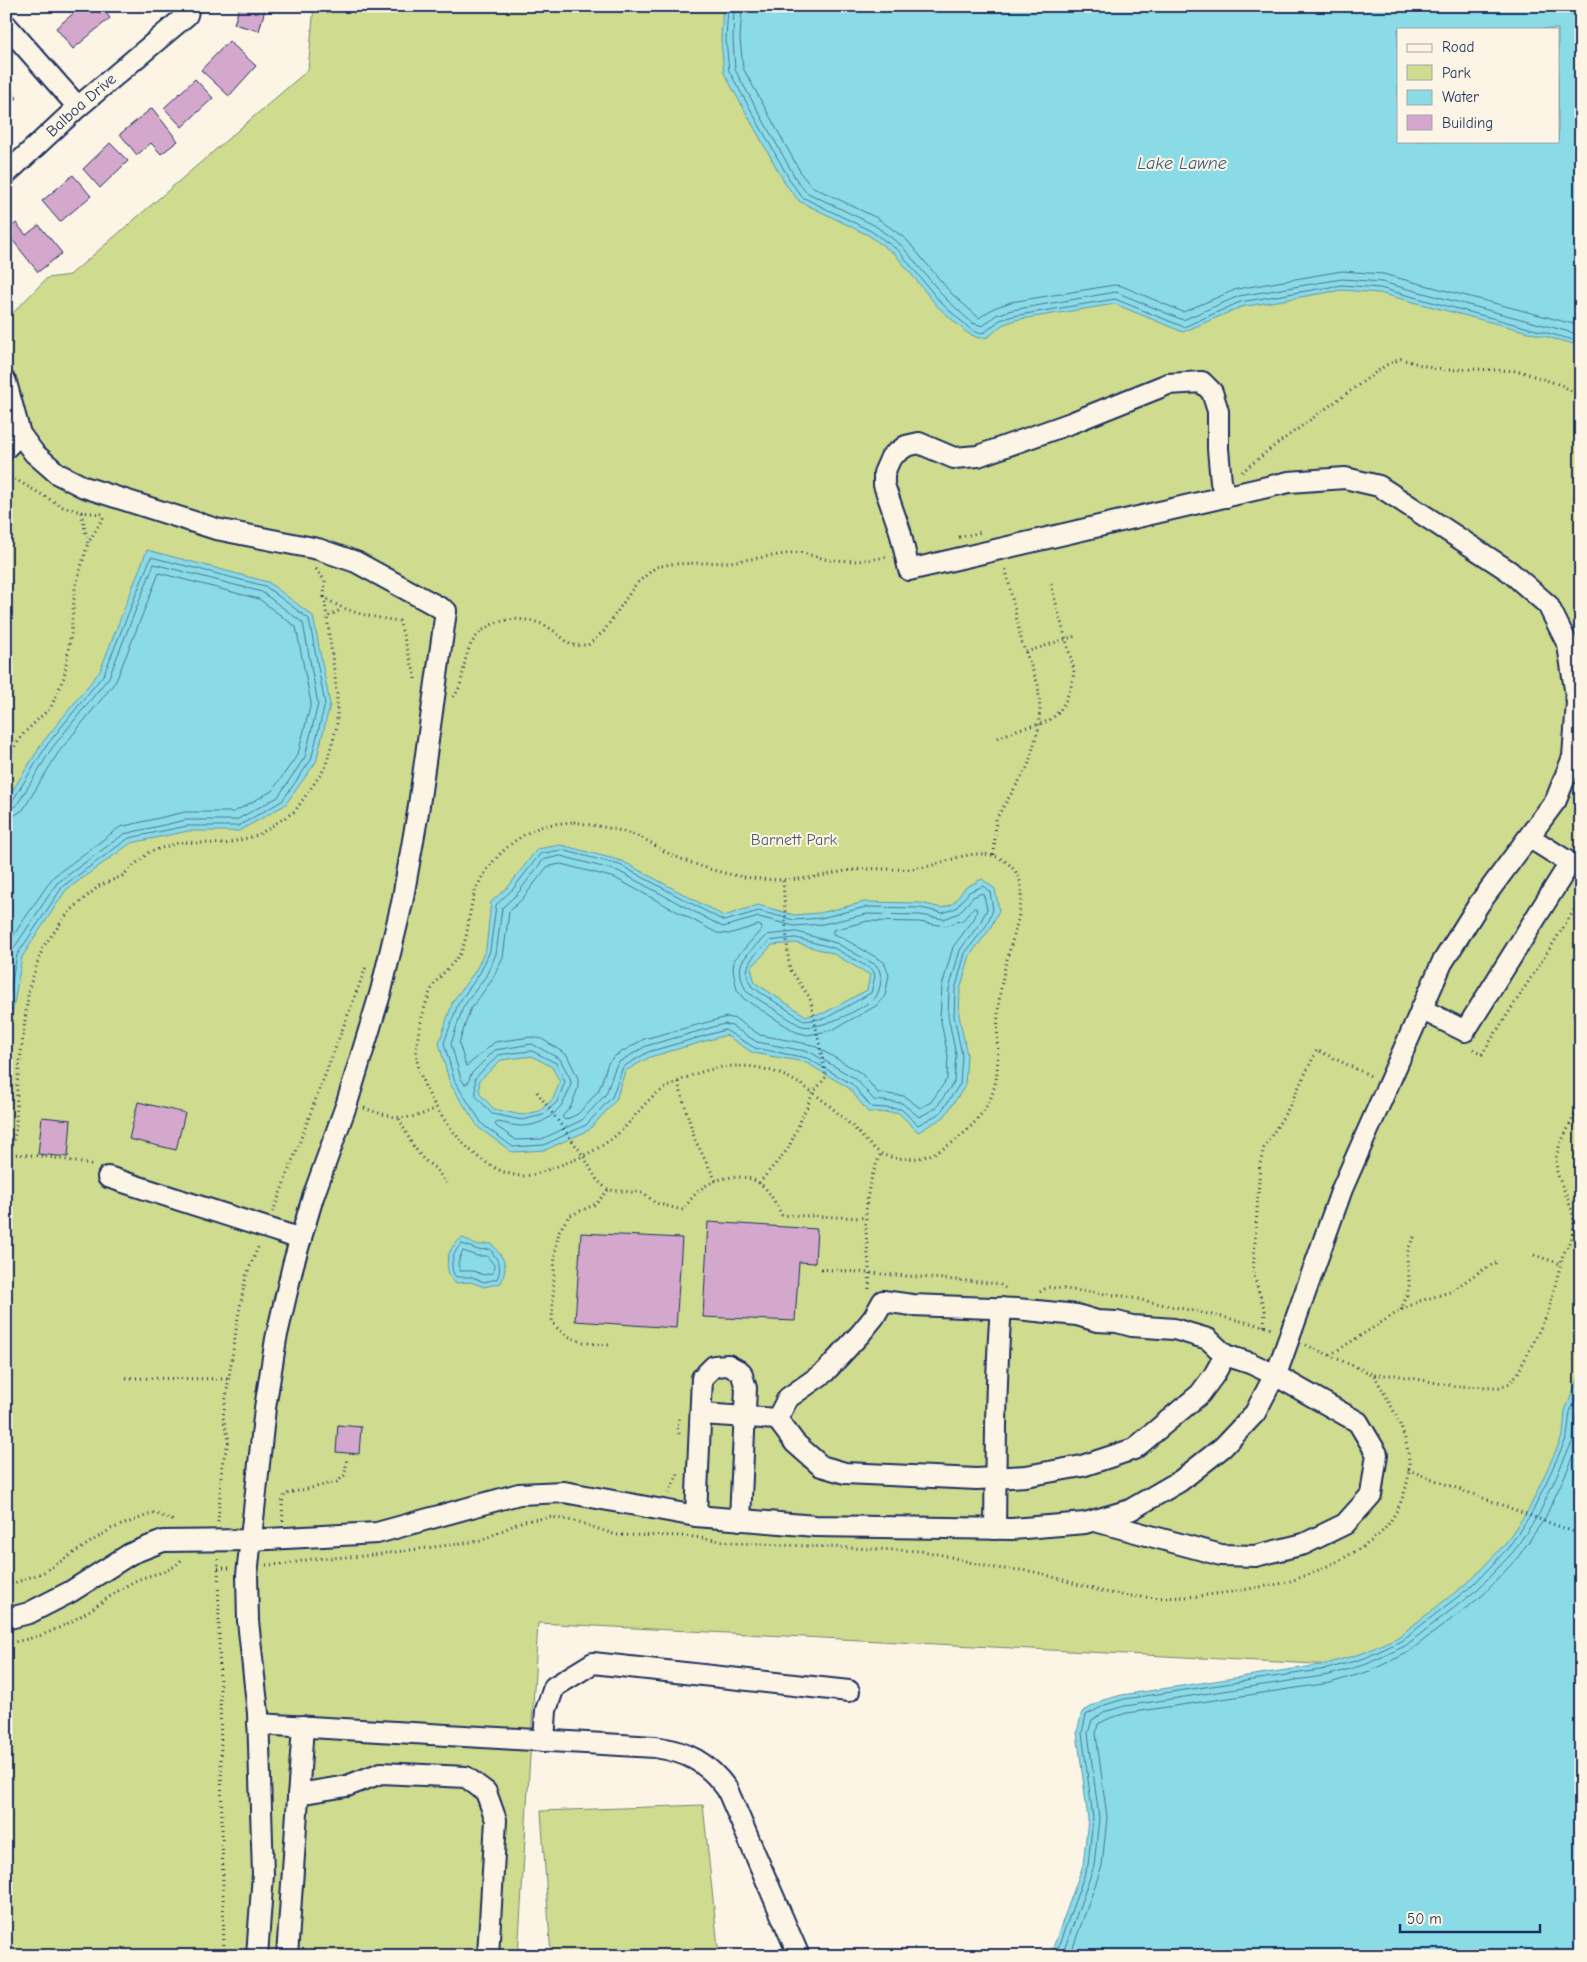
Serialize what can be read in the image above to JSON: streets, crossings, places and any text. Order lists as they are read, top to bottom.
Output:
{
  "streets": {
    "street": ["Balboa Drive"]
  },
  "water": ["Lake Lawne"],
  "parks": ["Barnett Park"],
  "legend": [
    "Road",
    "Park",
    "Water",
    "Building"
  ],
  "scale_bar": "50 m"
}
